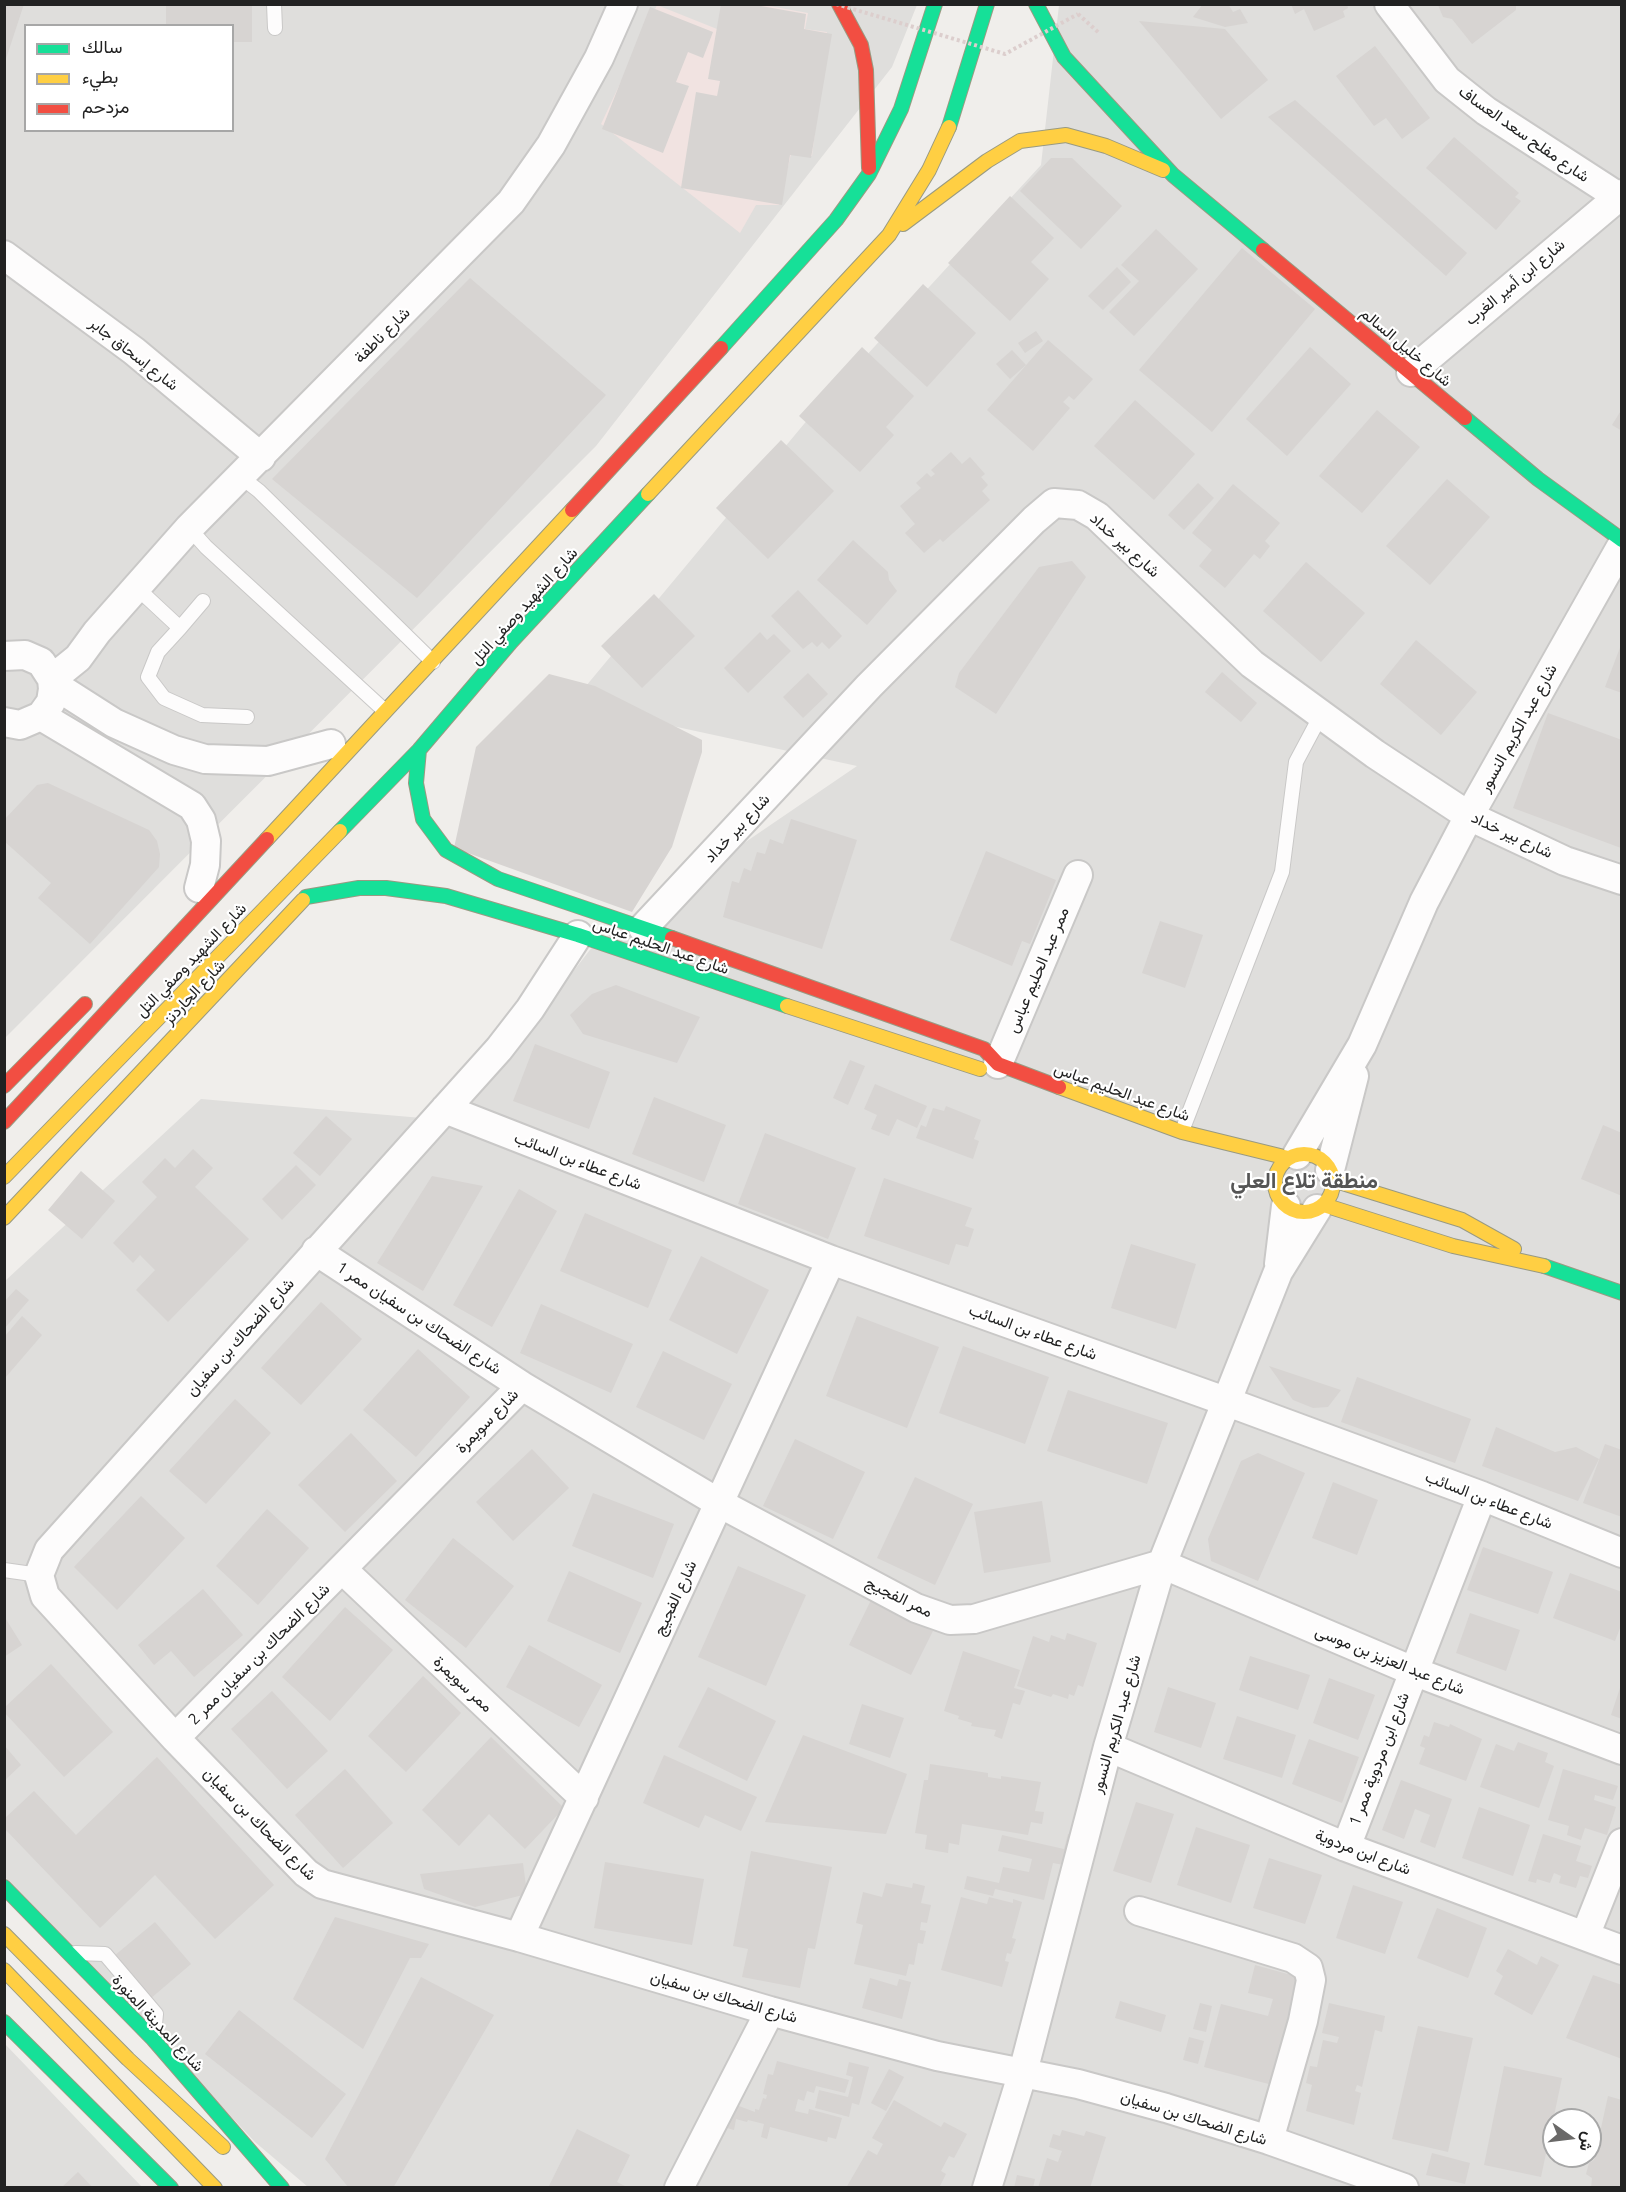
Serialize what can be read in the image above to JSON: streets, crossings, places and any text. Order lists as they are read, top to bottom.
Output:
{
  "streets": {
    "street": [
      "شارع مفلح سعد العساف",
      "شارع ابن أمير الغرب",
      "شارع ناطفة",
      "شارع خليل السالم",
      "شارع إسحاق جابر",
      "شارع بير خداد",
      "شارع الشهيد وصفي التل",
      "شارع عبد الكريم النسور",
      "شارع عبد الحليم عباس",
      "ممر عبد الحليم عباس",
      "شارع الجاردنز",
      "شارع عطاء بن السائب",
      "شارع الضحاك بن سفيان ممر 1",
      "شارع الضحاك بن سفيان",
      "شارع سويمرة",
      "ممر الفجيج",
      "شارع الفجيج",
      "شارع الضحاك بن سفيان ممر 2",
      "شارع عبد العزيز بن موسى",
      "ممر سويمرة",
      "شارع ابن مردوية ممر 1",
      "شارع ابن مردوية",
      "شارع المدينة المنورة"
    ]
  },
  "crossings": [
    ["شارع مفلح سعد العساف", "شارع ابن أمير الغرب"],
    ["شارع ابن أمير الغرب", "شارع خليل السالم"],
    ["شارع ناطفة", "شارع إسحاق جابر"],
    ["شارع خليل السالم", "شارع الشهيد وصفي التل"],
    ["شارع بير خداد", "شارع عبد الكريم النسور"],
    ["شارع بير خداد", "شارع عبد الحليم عباس"],
    ["شارع الشهيد وصفي التل", "شارع عبد الحليم عباس"],
    ["شارع عبد الكريم النسور", "شارع عبد الحليم عباس"],
    ["شارع عبد الكريم النسور", "شارع عطاء بن السائب"],
    ["شارع عبد الكريم النسور", "شارع الضحاك بن سفيان"],
    ["شارع عبد الكريم النسور", "ممر الفجيج"],
    ["شارع عبد الكريم النسور", "شارع عبد العزيز بن موسى"],
    ["شارع عبد الكريم النسور", "شارع ابن مردوية"],
    ["شارع عبد الحليم عباس", "ممر عبد الحليم عباس"],
    ["شارع عبد الحليم عباس", "شارع الجاردنز"],
    ["شارع عبد الحليم عباس", "شارع الضحاك بن سفيان"],
    ["شارع عطاء بن السائب", "شارع الضحاك بن سفيان"],
    ["شارع عطاء بن السائب", "شارع الفجيج"],
    ["شارع عطاء بن السائب", "شارع ابن مردوية ممر 1"],
    ["شارع الضحاك بن سفيان ممر 1", "شارع الضحاك بن سفيان"],
    ["شارع الضحاك بن سفيان ممر 1", "شارع سويمرة"],
    ["شارع الضحاك بن سفيان", "شارع الفجيج"],
    ["شارع الضحاك بن سفيان", "شارع الضحاك بن سفيان ممر 2"],
    ["شارع سويمرة", "ممر الفجيج"],
    ["شارع سويمرة", "شارع الفجيج"],
    ["شارع سويمرة", "شارع الضحاك بن سفيان ممر 2"],
    ["شارع سويمرة", "ممر سويمرة"],
    ["ممر الفجيج", "شارع الفجيج"],
    ["ممر الفجيج", "شارع عبد العزيز بن موسى"],
    ["شارع الفجيج", "ممر سويمرة"],
    ["شارع الضحاك بن سفيان ممر 2", "ممر سويمرة"],
    ["شارع عبد العزيز بن موسى", "شارع ابن مردوية ممر 1"],
    ["شارع ابن مردوية ممر 1", "شارع ابن مردوية"]
  ],
  "districts": ["منطقة تلاع العلي"],
  "legend": ["سالك", "بطيء", "مزدحم"],
  "north": "right"
}
